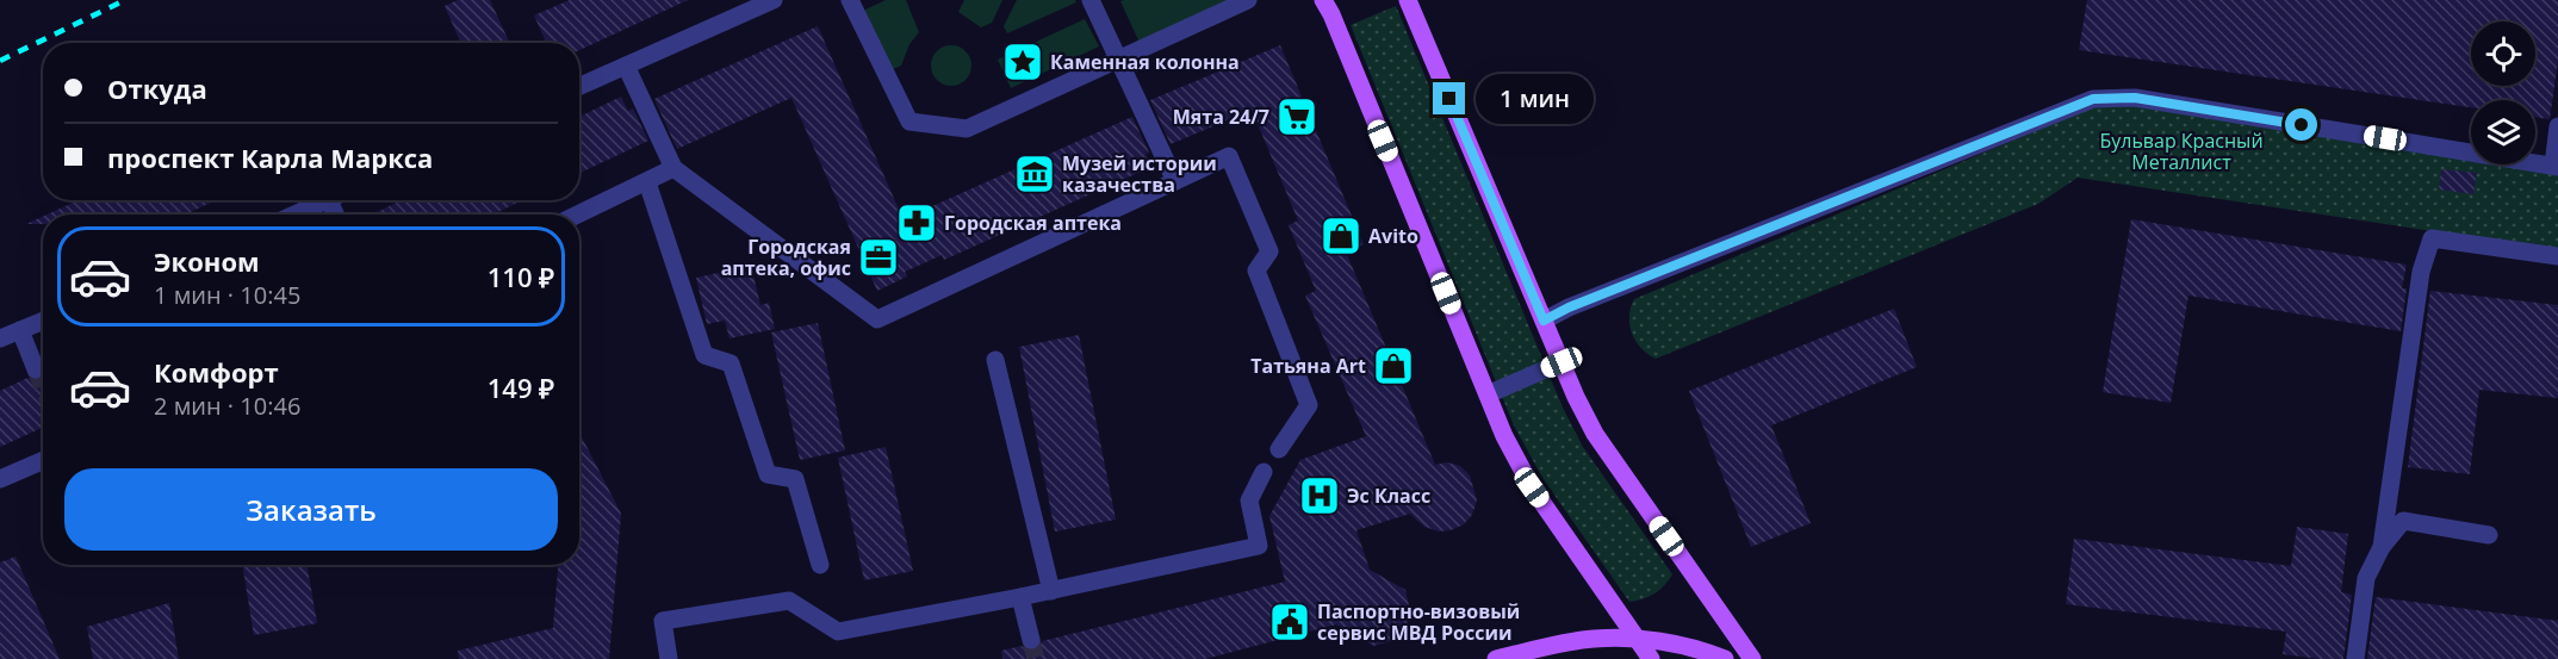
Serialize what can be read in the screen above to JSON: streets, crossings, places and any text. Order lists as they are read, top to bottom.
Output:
{
  "parks": ["Бульвар Красный Металлист"],
  "places": {
    "place": ["Каменная колонна"],
    "supermarket": ["Мята 24/7"],
    "museum": ["Музей истории казачества"],
    "pharmacy": ["Городская аптека"],
    "shop": ["Avito", "Татьяна Art"],
    "office": ["Городская аптека, офис"],
    "hospital": ["Эс Класс"],
    "public building": ["Паспортно-визовый сервис МВД России"]
  },
  "page": {
    "banner": ["Откуда", "проспект Карла Маркса"],
    "bubble": "1 мин",
    "list": [
      {
        "name": "Эконом",
        "note": "1 мин · 10:45",
        "value": "110 ₽"
      },
      {
        "name": "Комфорт",
        "note": "2 мин · 10:46",
        "value": "149 ₽"
      }
    ],
    "buttons": "Заказать"
  }
}
